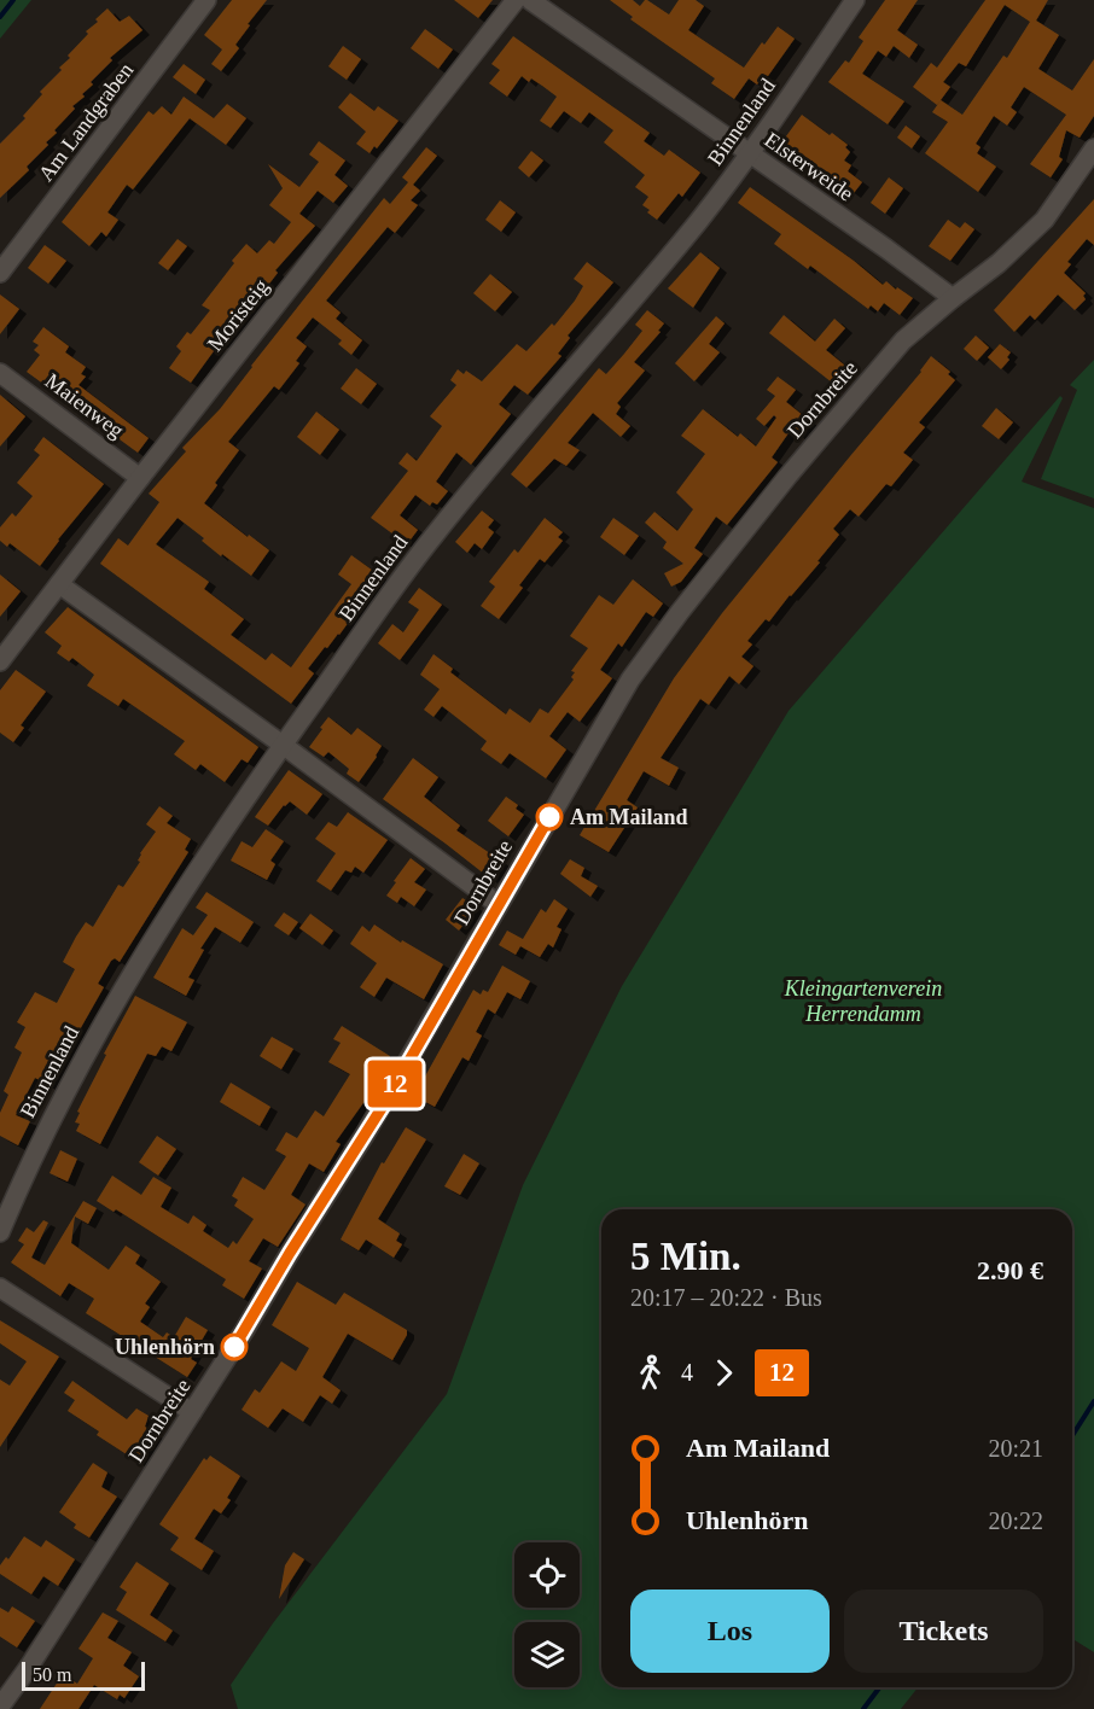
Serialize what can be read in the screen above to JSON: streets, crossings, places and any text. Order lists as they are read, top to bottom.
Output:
{
  "streets": {
    "street": [
      "Am Landgraben",
      "Binnenland",
      "Elsterweide",
      "Moristeig",
      "Dornbreite",
      "Maienweg"
    ]
  },
  "crossings": [
    ["Binnenland", "Elsterweide"],
    ["Elsterweide", "Dornbreite"],
    ["Moristeig", "Maienweg"]
  ],
  "parks": ["Kleingartenverein Herrendamm"],
  "places": ["Am Mailand", "Uhlenhörn"],
  "lines": ["bus line 12"],
  "scale_bar": "50 m",
  "page": {
    "on_map": "12",
    "heading": ["5 Min.", "20:17 – 20:22 · Bus", "2.90 €"],
    "legs": ["4", "12"],
    "list": [
      {
        "name": "Am Mailand",
        "value": "20:21"
      },
      {
        "name": "Uhlenhörn",
        "value": "20:22"
      }
    ],
    "buttons": ["Los", "Tickets"],
    "scale": "50 m"
  }
}
